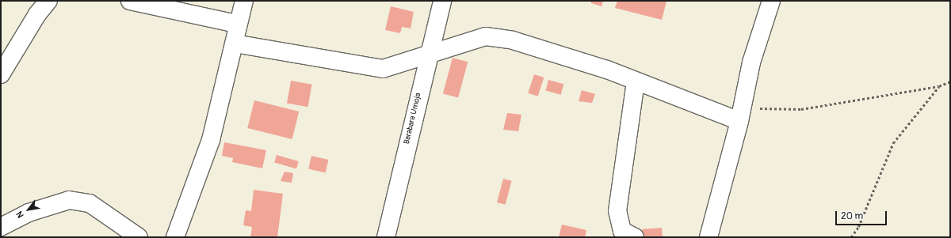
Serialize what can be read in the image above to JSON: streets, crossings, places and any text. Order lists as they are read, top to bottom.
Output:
{
  "streets": {
    "street": ["Barabara Umoja"]
  },
  "scale_bar": "20 m",
  "north": "bottom left"
}
